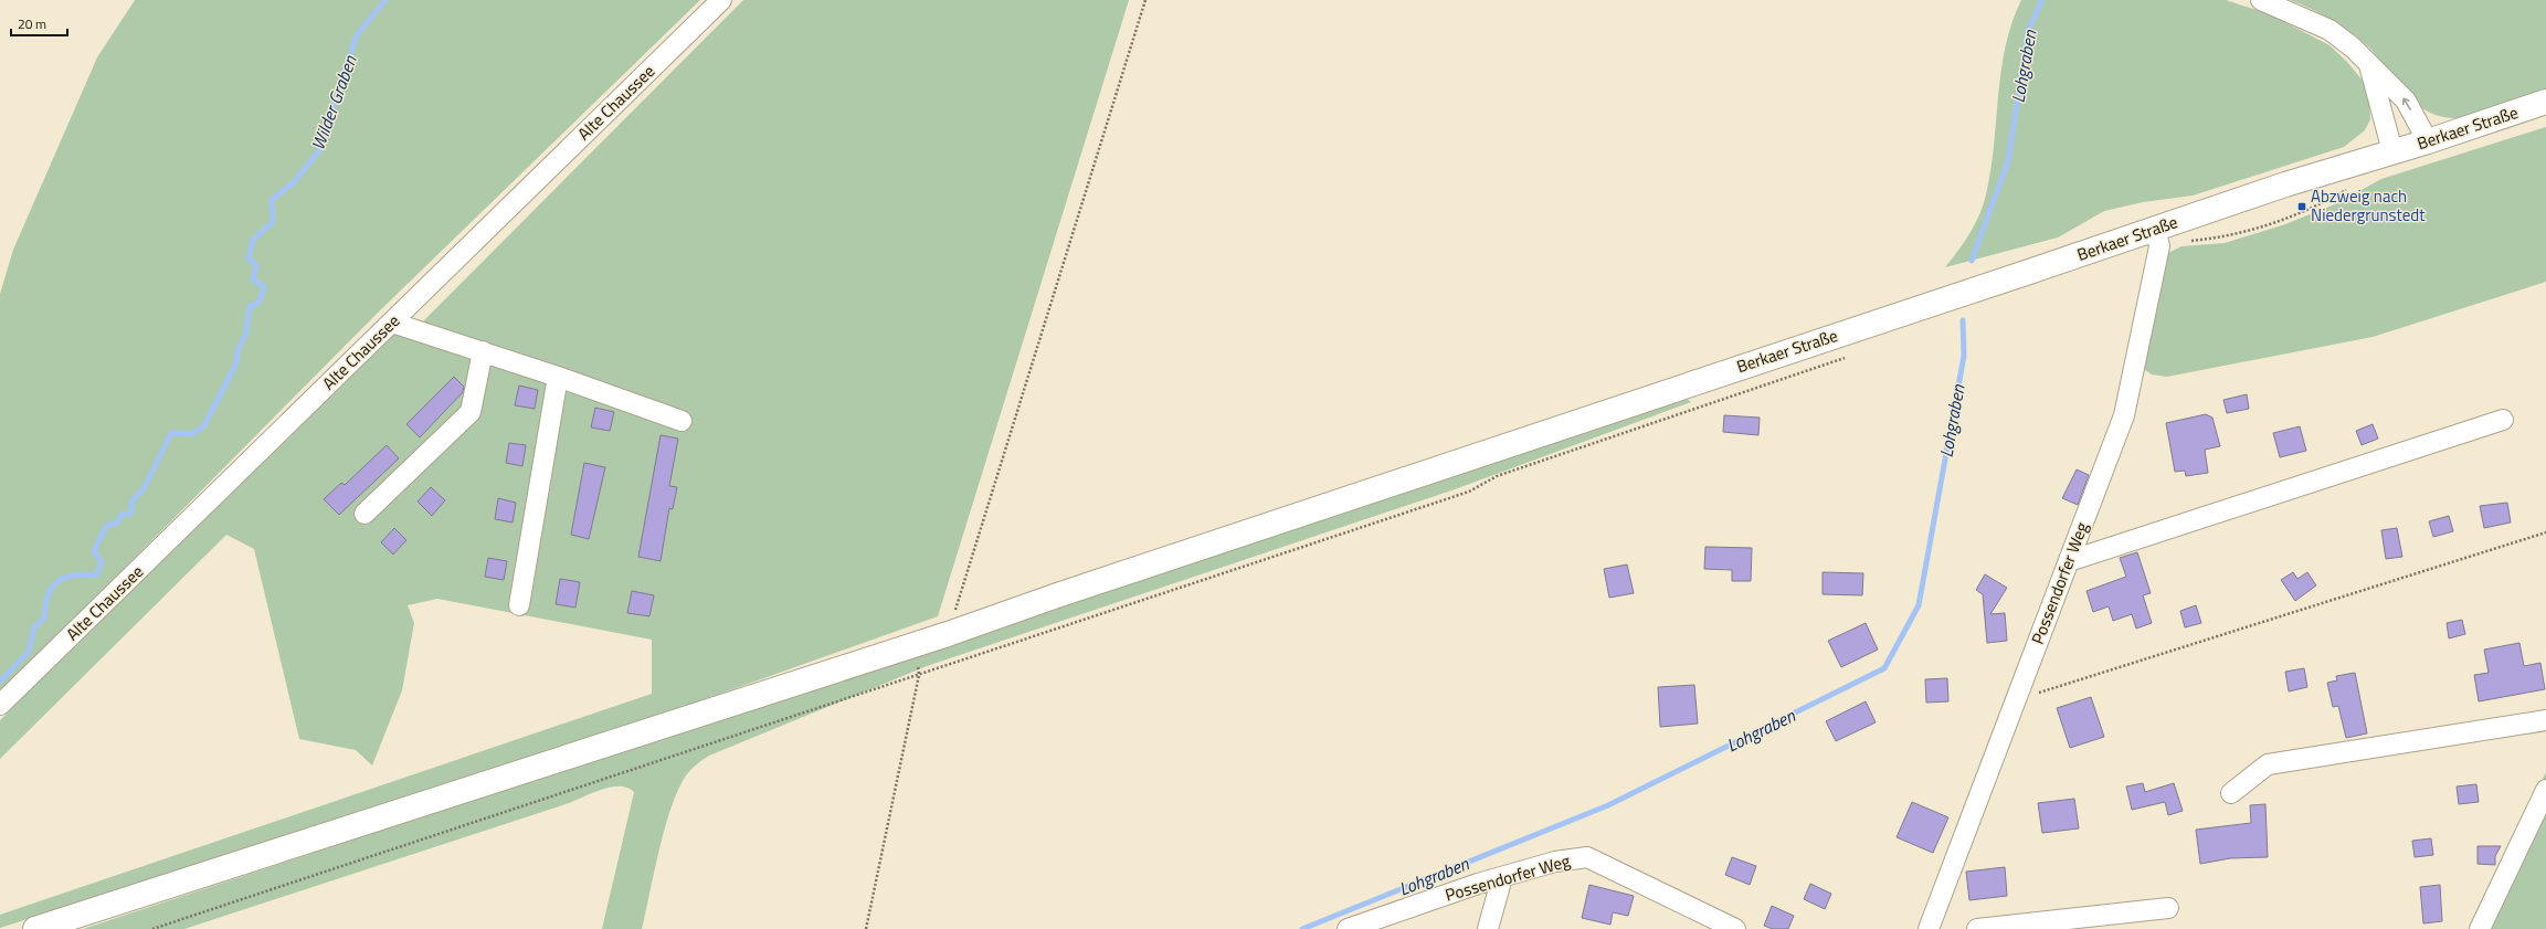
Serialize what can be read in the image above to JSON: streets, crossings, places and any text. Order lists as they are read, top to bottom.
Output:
{
  "streets": {
    "main road": ["Berkaer Straße"],
    "street": ["Alte Chaussee", "Possendorfer Weg"]
  },
  "crossings": [
    ["Berkaer Straße", "Possendorfer Weg"]
  ],
  "water": ["Lohgraben", "Wilder Graben"],
  "places": {
    "transit": ["Abzweig nach Niedergrunstedt"]
  },
  "scale_bar": "20 m"
}
